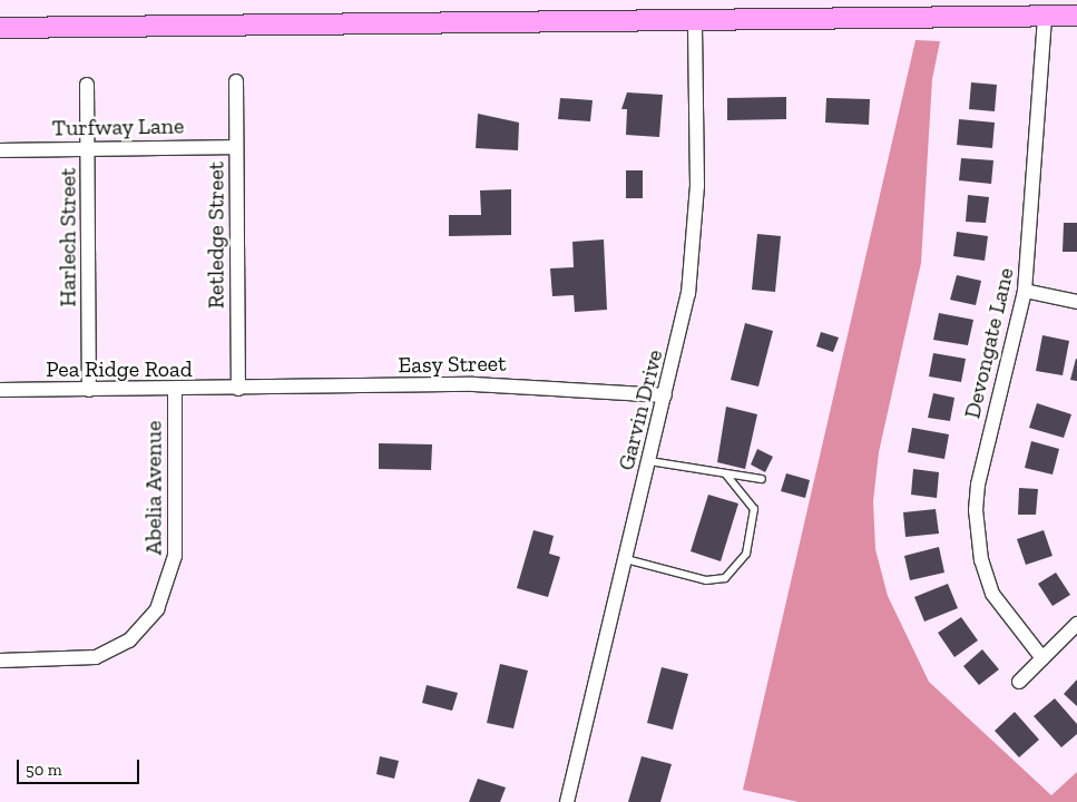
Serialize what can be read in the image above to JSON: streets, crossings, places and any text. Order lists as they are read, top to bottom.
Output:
{
  "streets": {
    "street": [
      "Turfway Lane",
      "Retledge Street",
      "Harlech Street",
      "Devongate Lane",
      "Easy Street",
      "Pea Ridge Road",
      "Garvin Drive",
      "Abelia Avenue"
    ]
  },
  "crossings": [
    ["Turfway Lane", "Retledge Street"],
    ["Turfway Lane", "Harlech Street"],
    ["Retledge Street", "Easy Street"],
    ["Retledge Street", "Pea Ridge Road"],
    ["Harlech Street", "Pea Ridge Road"],
    ["Easy Street", "Pea Ridge Road"],
    ["Easy Street", "Garvin Drive"],
    ["Pea Ridge Road", "Abelia Avenue"]
  ],
  "scale_bar": "50 m"
}
